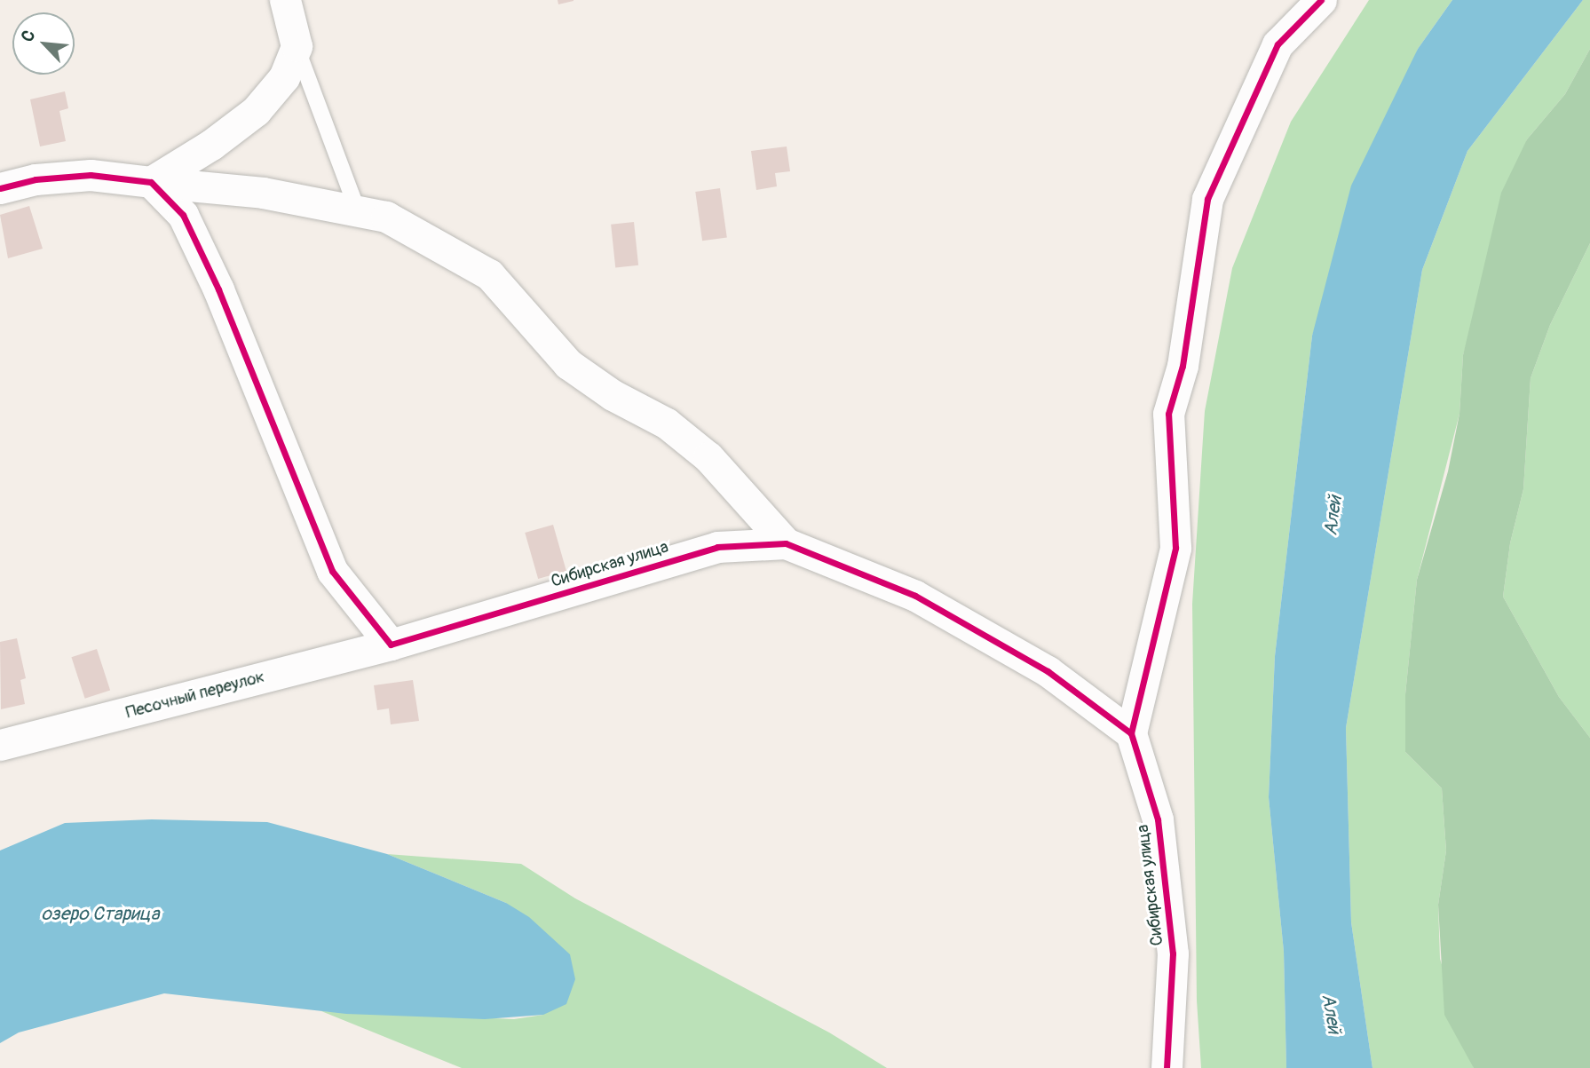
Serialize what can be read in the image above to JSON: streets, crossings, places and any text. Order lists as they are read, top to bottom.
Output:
{
  "streets": {
    "street": ["Сибирская улица", "Песочный переулок"]
  },
  "crossings": [
    ["Сибирская улица", "Песочный переулок"]
  ],
  "water": ["Алей", "озеро Старица"],
  "north": "top left"
}
